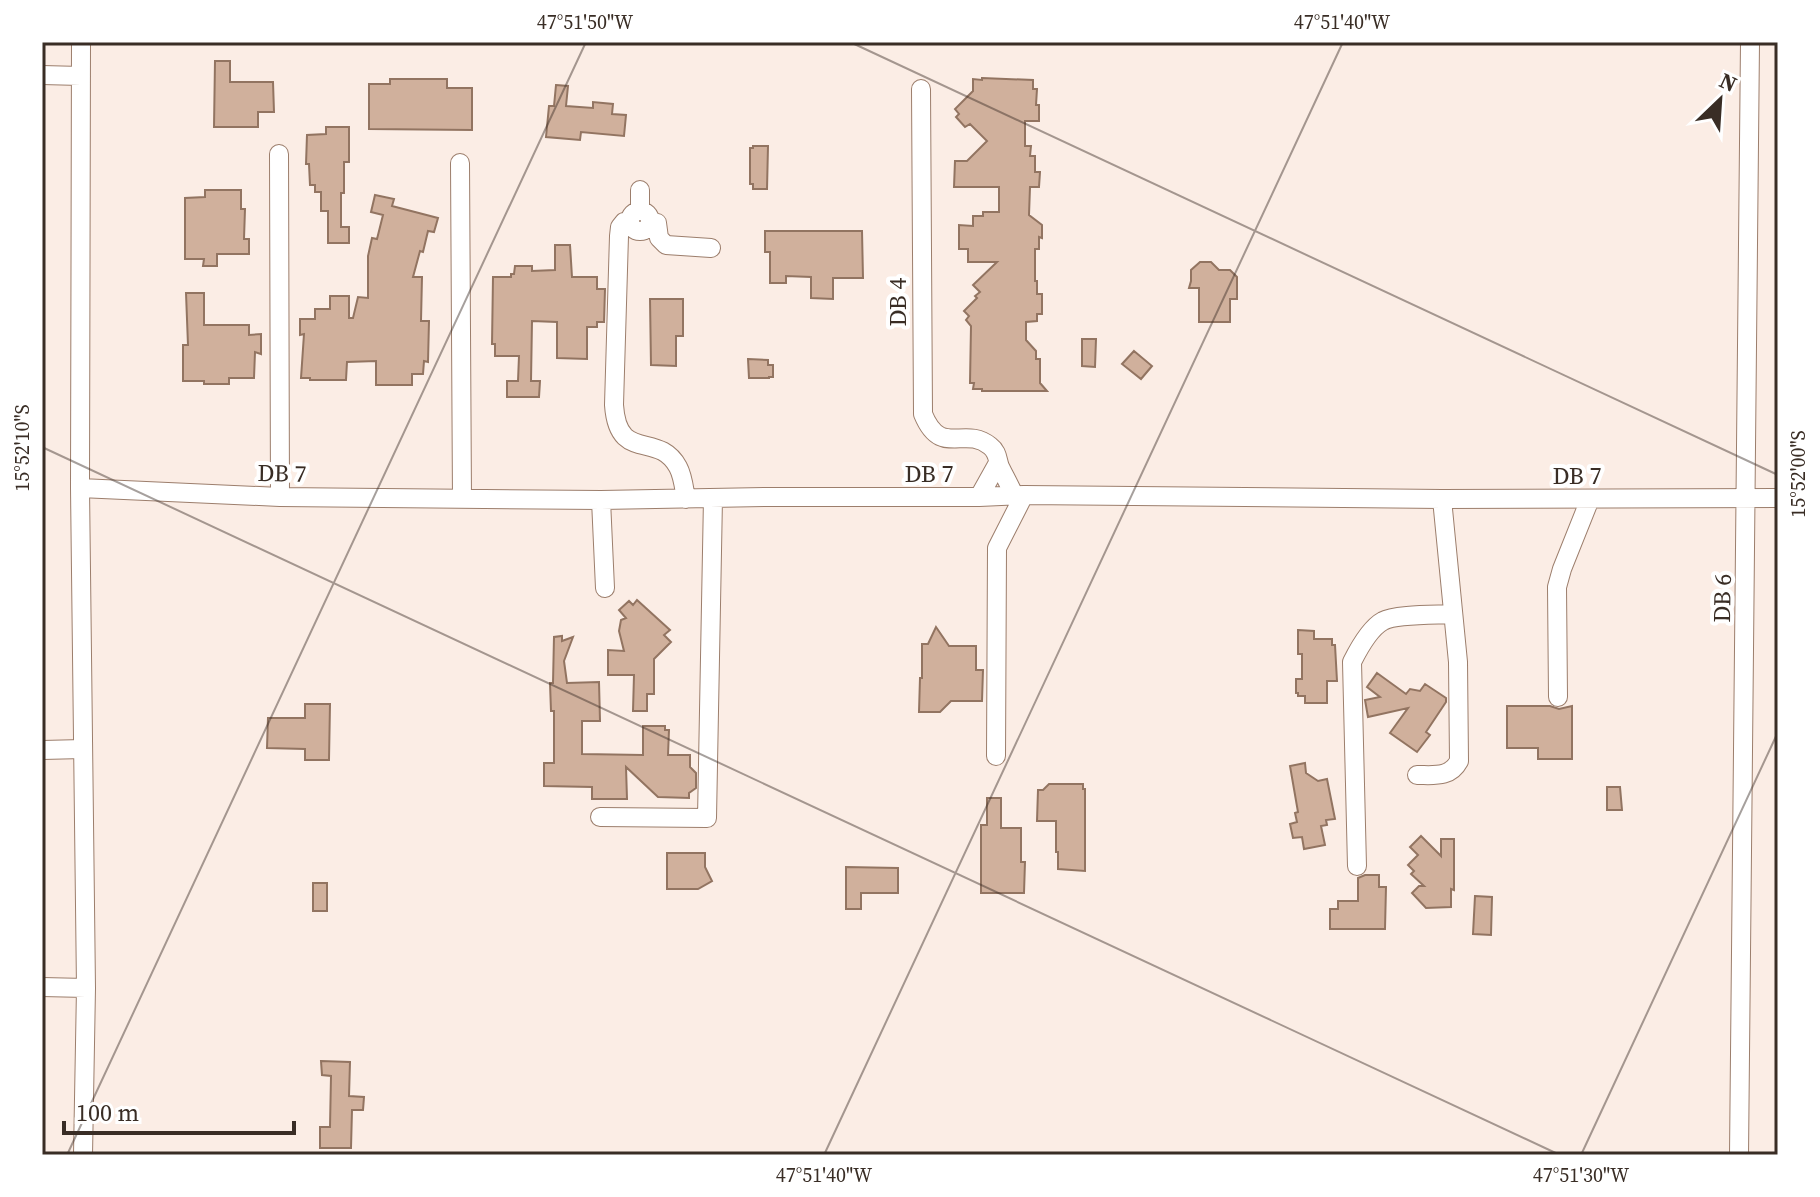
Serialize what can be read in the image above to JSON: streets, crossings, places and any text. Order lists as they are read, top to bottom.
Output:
{
  "streets": {
    "street": ["DB 4", "DB 7", "DB 6"]
  },
  "crossings": [
    ["DB 4", "DB 7"],
    ["DB 7", "DB 6"]
  ],
  "scale_bar": "100 m",
  "north": "top right",
  "coordinates": [
    "47°51'50\"W",
    "47°51'40\"W",
    "15°52'10\"S",
    "15°52'00\"S",
    "47°51'30\"W"
  ]
}
